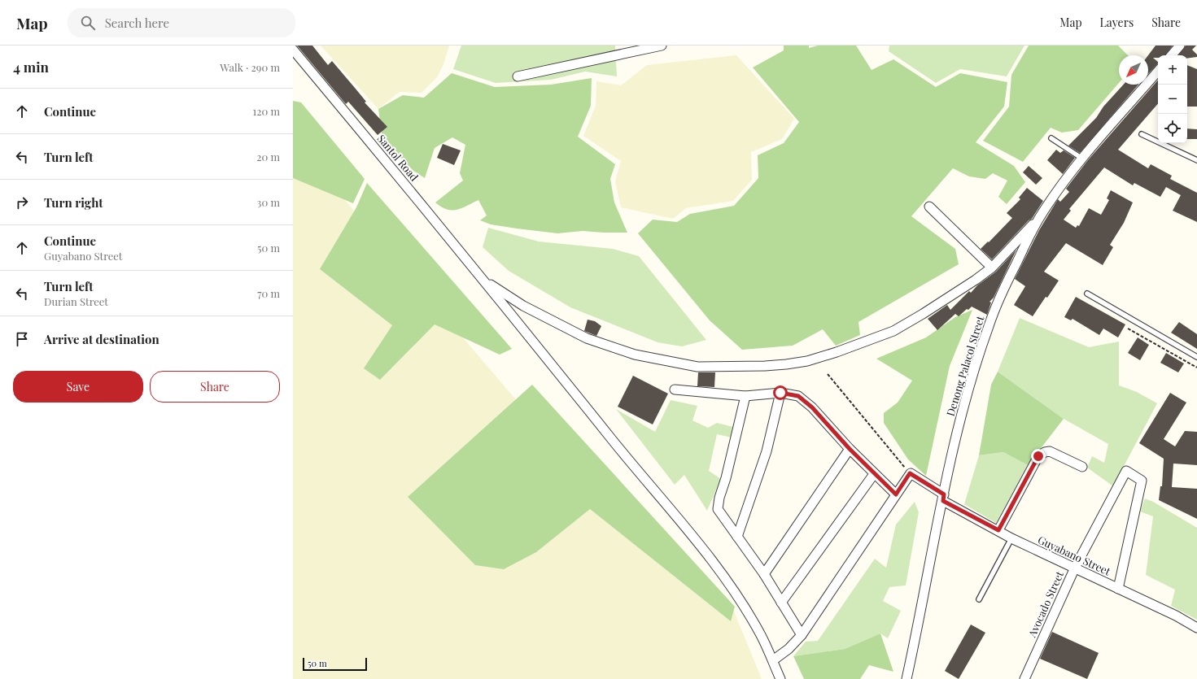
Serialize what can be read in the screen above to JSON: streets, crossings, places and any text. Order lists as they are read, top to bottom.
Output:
{
  "streets": {
    "street": [
      "Santol Road",
      "Denong Palacol Street",
      "Guyabano Street",
      "Avocado Street"
    ]
  },
  "crossings": [
    ["Denong Palacol Street", "Guyabano Street"],
    ["Guyabano Street", "Avocado Street"]
  ],
  "scale_bar": "50 m",
  "north": "bottom left",
  "page": {
    "header": "Map",
    "search": "Search here",
    "nav": ["Map", "Layers", "Share"],
    "heading": ["4 min", "Walk · 290 m"],
    "map_buttons": ["+", "−"],
    "list": [
      ["Continue", "120 m"],
      ["Turn left", "20 m"],
      ["Turn right", "30 m"],
      ["Continue", "Guyabano Street", "50 m"],
      ["Turn left", "Durian Street", "70 m"],
      "Arrive at destination"
    ],
    "buttons": ["Save", "Share"],
    "scale": "50 m"
  }
}
